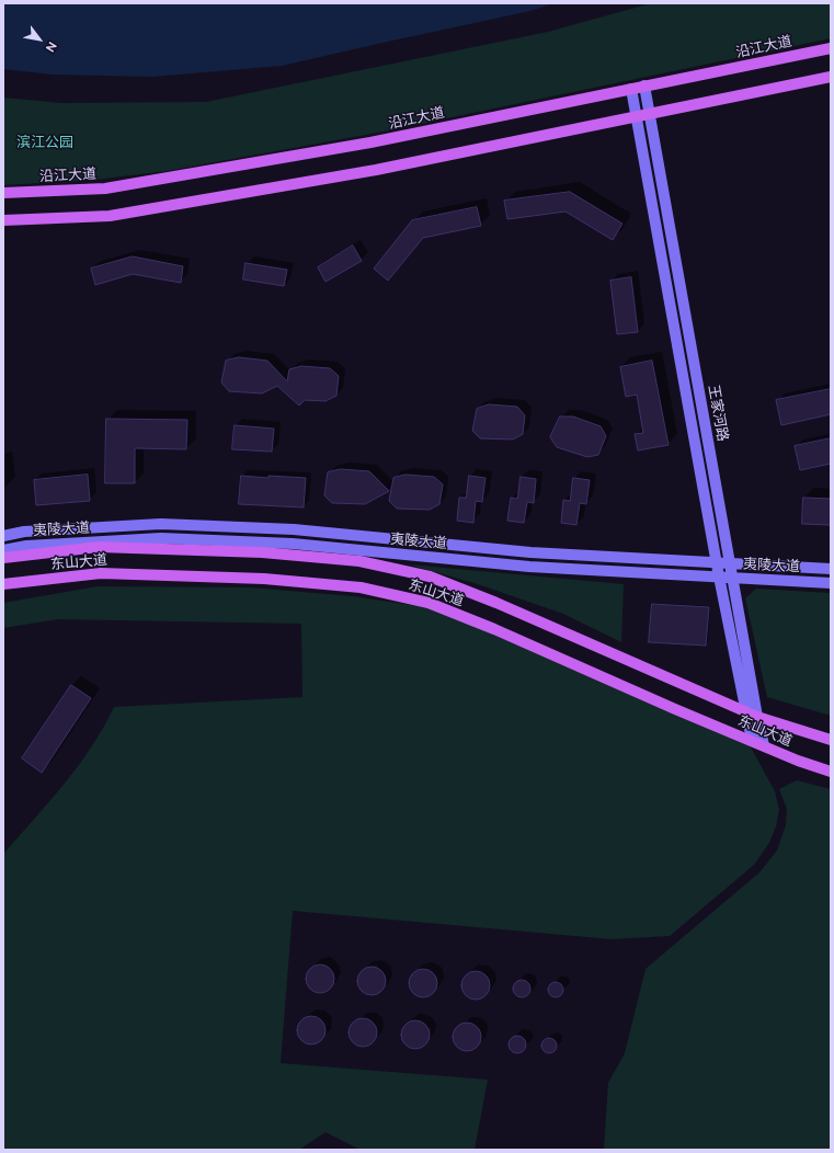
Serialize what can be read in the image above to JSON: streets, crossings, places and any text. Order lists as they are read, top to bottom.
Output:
{
  "streets": {
    "main road": [
      "沿江大道",
      "王家河路",
      "夷陵大道",
      "东山大道"
    ]
  },
  "crossings": [
    ["沿江大道", "王家河路"],
    ["王家河路", "夷陵大道"],
    ["王家河路", "东山大道"]
  ],
  "parks": ["滨江公园"],
  "north": "bottom right"
}
